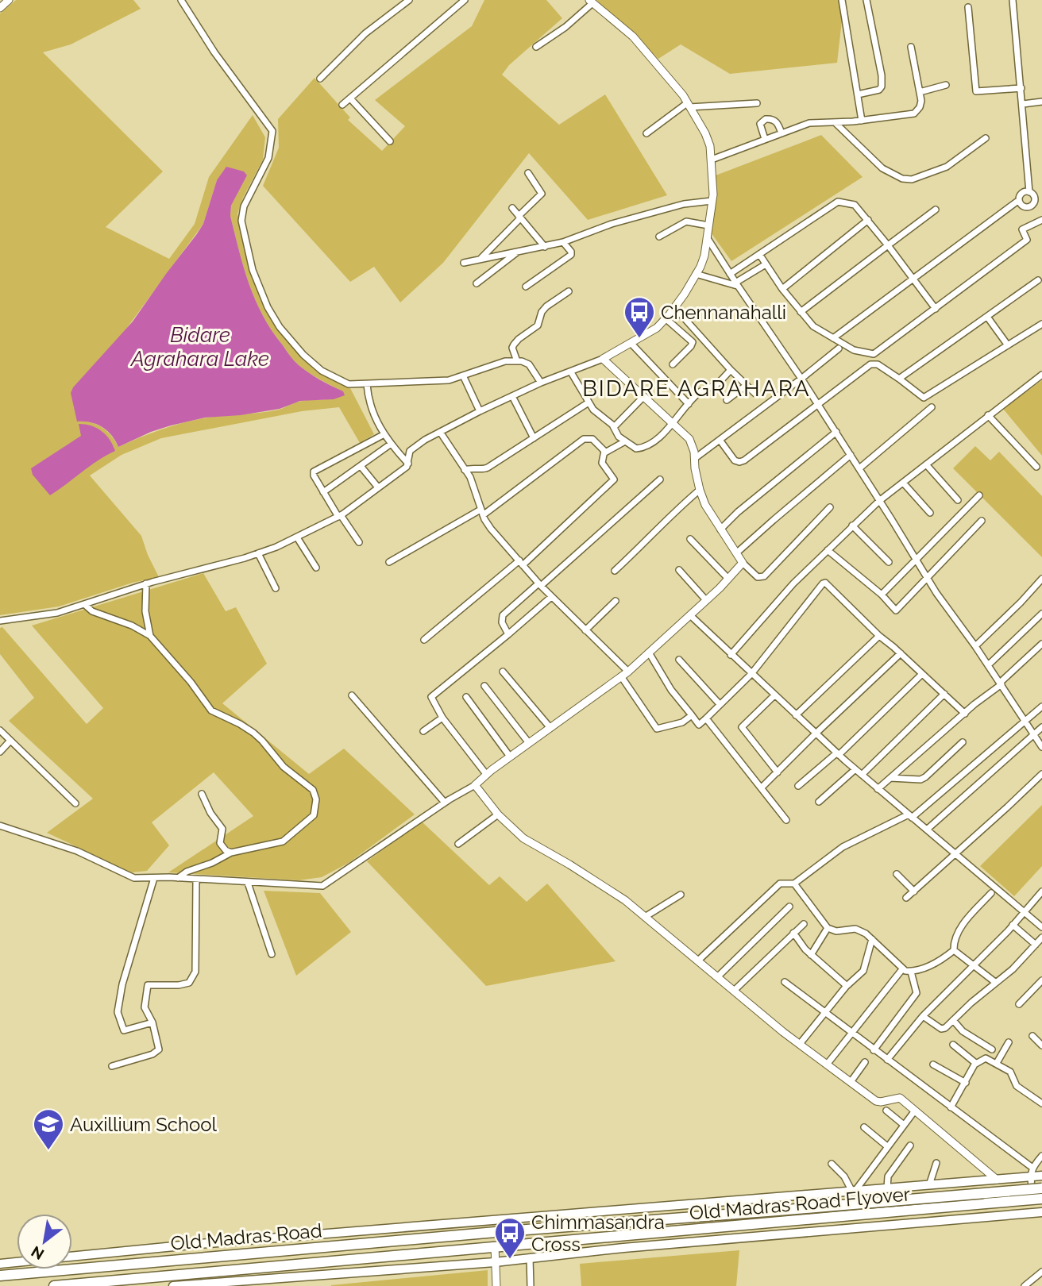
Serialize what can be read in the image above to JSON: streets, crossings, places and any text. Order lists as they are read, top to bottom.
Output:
{
  "streets": {
    "highway": ["Old Madras Road Flyover", "Old Madras Road"]
  },
  "crossings": [
    ["Old Madras Road Flyover", "Old Madras Road"]
  ],
  "districts": ["BIDARE AGRAHARA"],
  "water": ["Bidare Agrahara Lake"],
  "places": {
    "bus stop": ["Chennanahalli", "Chimmasandra Cross"],
    "school or university": ["Auxillium School"]
  },
  "north": "bottom left"
}
